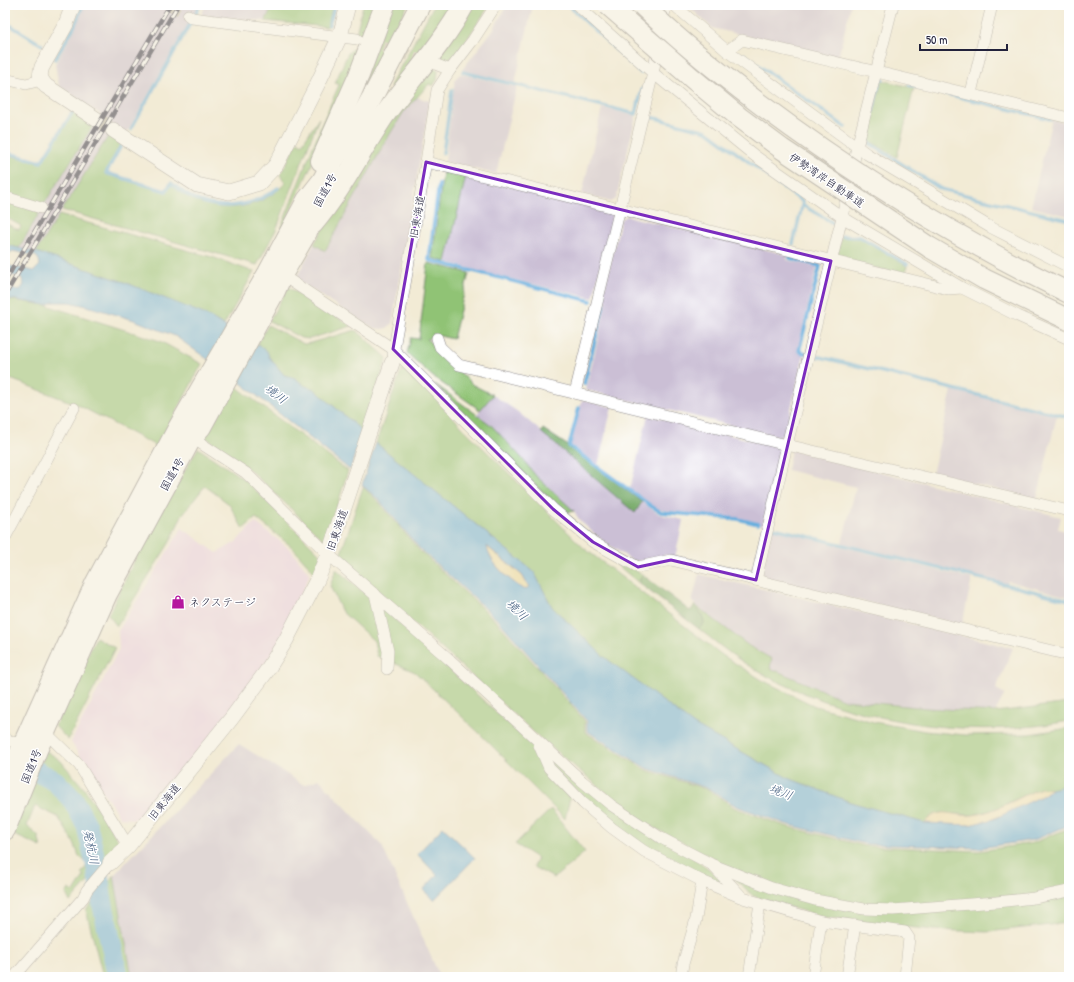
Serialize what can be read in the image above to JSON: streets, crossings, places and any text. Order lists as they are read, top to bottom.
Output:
{
  "streets": {
    "highway": ["伊勢湾岸自動車道", "国道1号"],
    "street": ["旧東海道"]
  },
  "water": ["境川", "発杭川"],
  "places": {
    "shop": ["ネクステージ"]
  },
  "scale_bar": "50 m"
}
